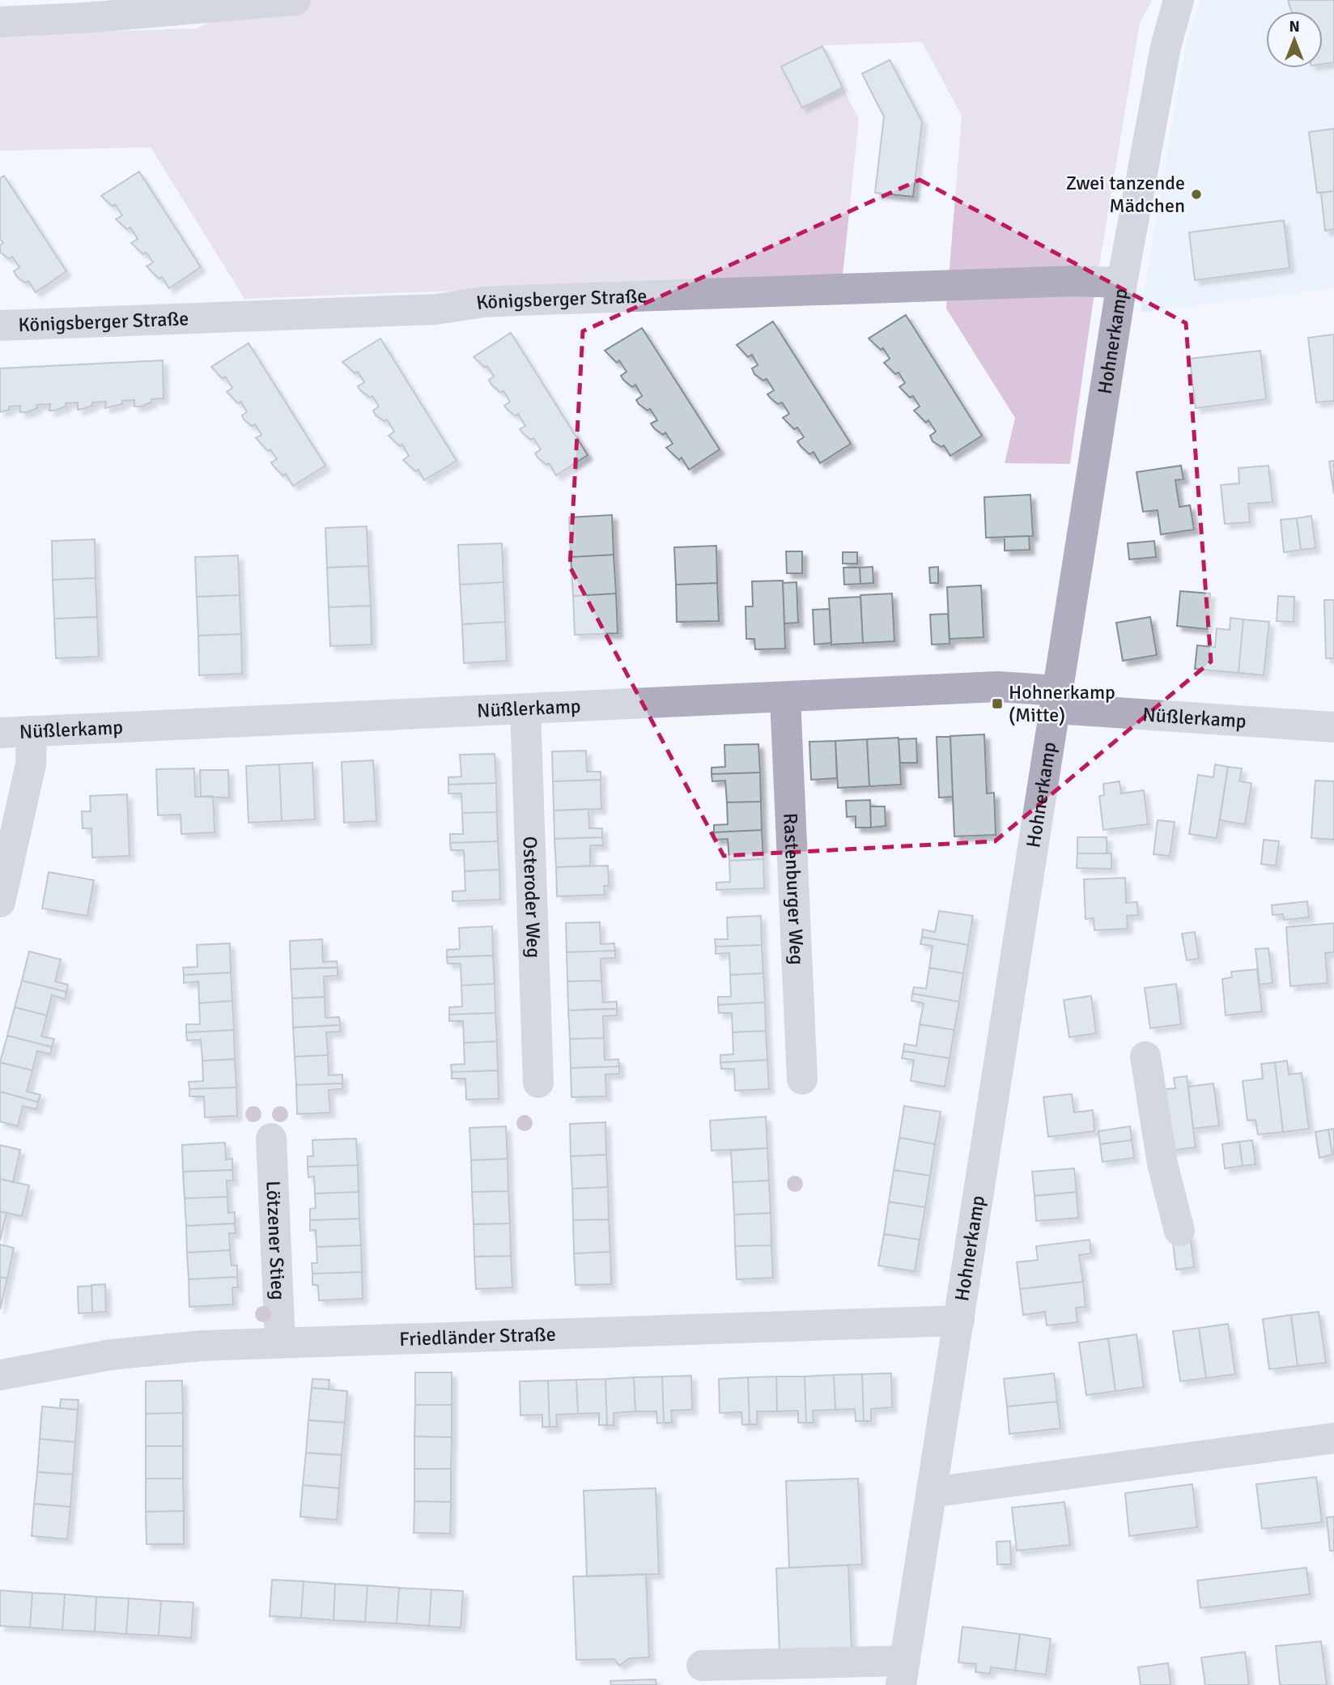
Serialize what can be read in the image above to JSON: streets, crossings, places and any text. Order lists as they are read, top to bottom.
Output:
{
  "streets": {
    "street": [
      "Königsberger Straße",
      "Hohnerkamp",
      "Nüßlerkamp",
      "Rastenburger Weg",
      "Osteroder Weg",
      "Lötzener Stieg",
      "Friedländer Straße"
    ]
  },
  "crossings": [
    ["Königsberger Straße", "Hohnerkamp"],
    ["Hohnerkamp", "Nüßlerkamp"],
    ["Hohnerkamp", "Friedländer Straße"],
    ["Nüßlerkamp", "Rastenburger Weg"],
    ["Nüßlerkamp", "Osteroder Weg"],
    ["Lötzener Stieg", "Friedländer Straße"]
  ],
  "places": {
    "other": ["Zwei tanzende Mädchen"],
    "transit": ["Hohnerkamp (Mitte)"]
  },
  "north": "top"
}
